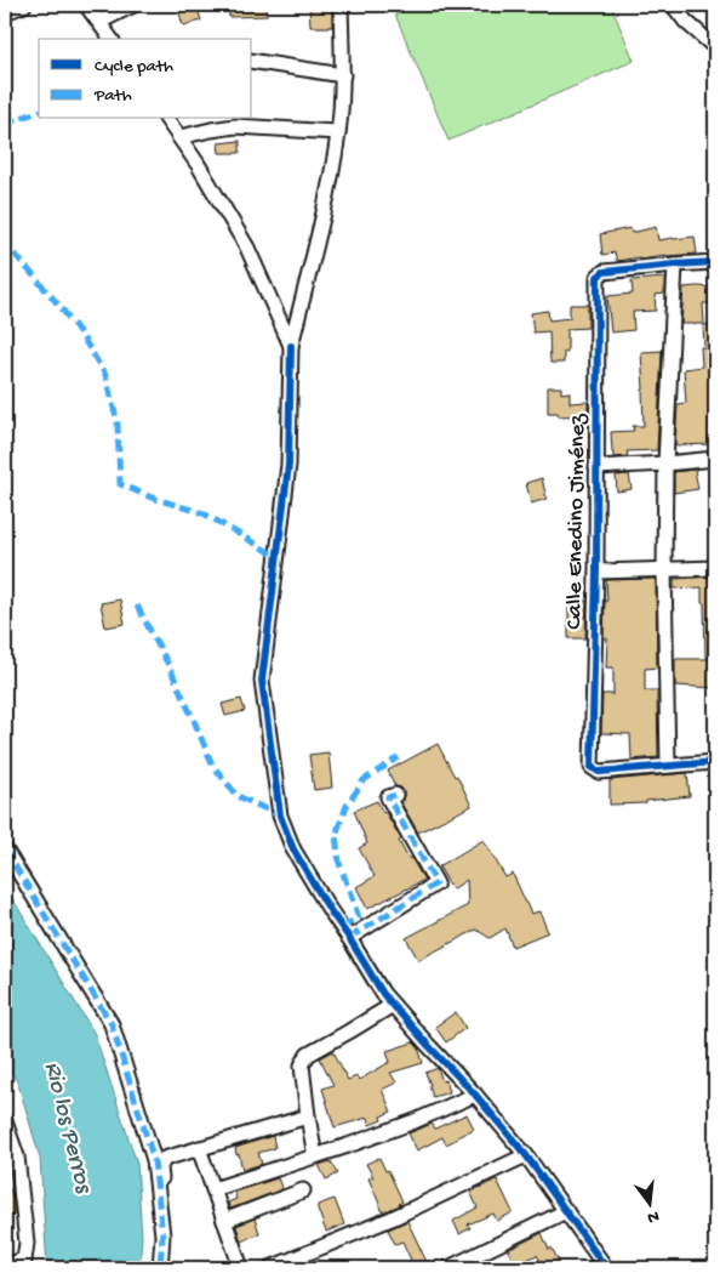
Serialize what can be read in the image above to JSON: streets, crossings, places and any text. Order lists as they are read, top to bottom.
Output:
{
  "streets": {
    "street": ["Calle Enedino Jiménez"]
  },
  "water": ["Rio los Perros"],
  "legend": ["Cycle path", "Path"],
  "north": "bottom"
}
